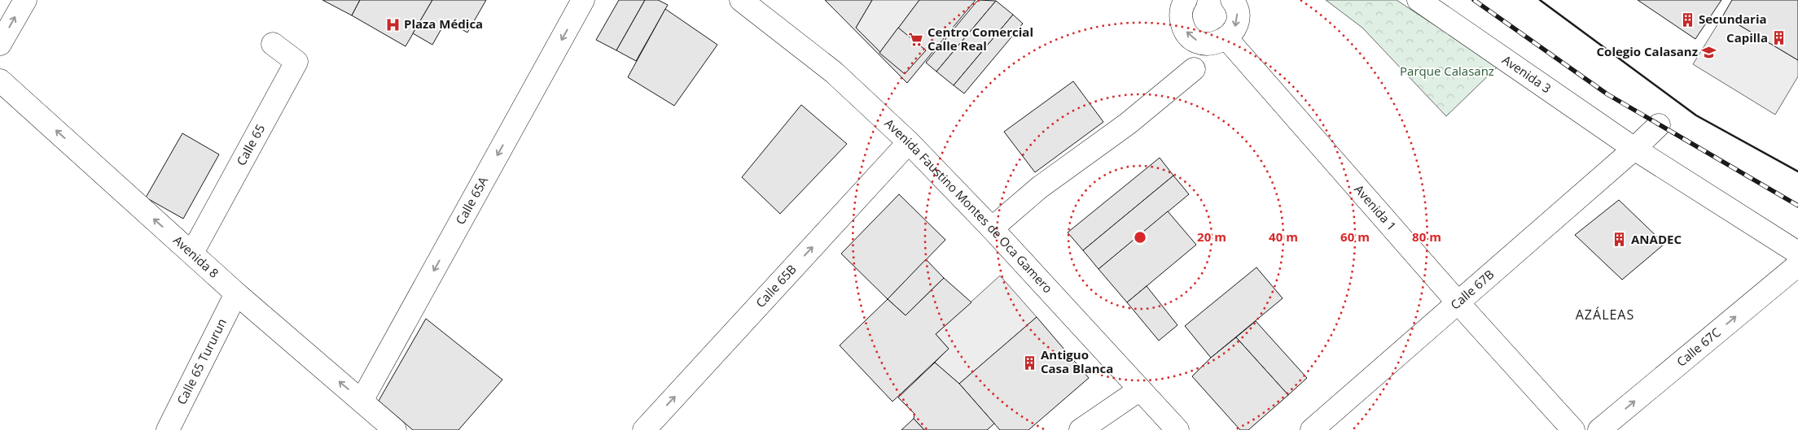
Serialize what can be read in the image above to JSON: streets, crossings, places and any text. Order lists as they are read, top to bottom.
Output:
{
  "streets": {
    "main road": [
      "Avenida 3",
      "Calle 65",
      "Calle 65A",
      "Avenida Faustino Montes de Oca Gamero",
      "Avenida 1",
      "Avenida 8",
      "Calle 65B",
      "Calle 67B",
      "Calle 67C",
      "Calle 65 Tururun"
    ]
  },
  "crossings": [
    ["Avenida 3", "Calle 67B"],
    ["Calle 65", "Avenida 8"],
    ["Calle 65A", "Avenida 8"],
    ["Avenida Faustino Montes de Oca Gamero", "Calle 65B"],
    ["Avenida 1", "Calle 67B"],
    ["Avenida 8", "Calle 65 Tururun"]
  ],
  "one_way": [
    "Calle 65A",
    "Avenida 8",
    "Calle 65B",
    "Calle 67C"
  ],
  "districts": ["AZÁLEAS"],
  "parks": ["Parque Calasanz"],
  "places": {
    "building": [
      "Secundaria",
      "Capilla",
      "ANADEC",
      "Antiguo Casa Blanca"
    ],
    "hospital": ["Plaza Médica"],
    "supermarket": ["Centro Comercial Calle Real"],
    "school or university": ["Colegio Calasanz"]
  },
  "rings": [
    "20 m",
    "40 m",
    "60 m",
    "80 m"
  ]
}
